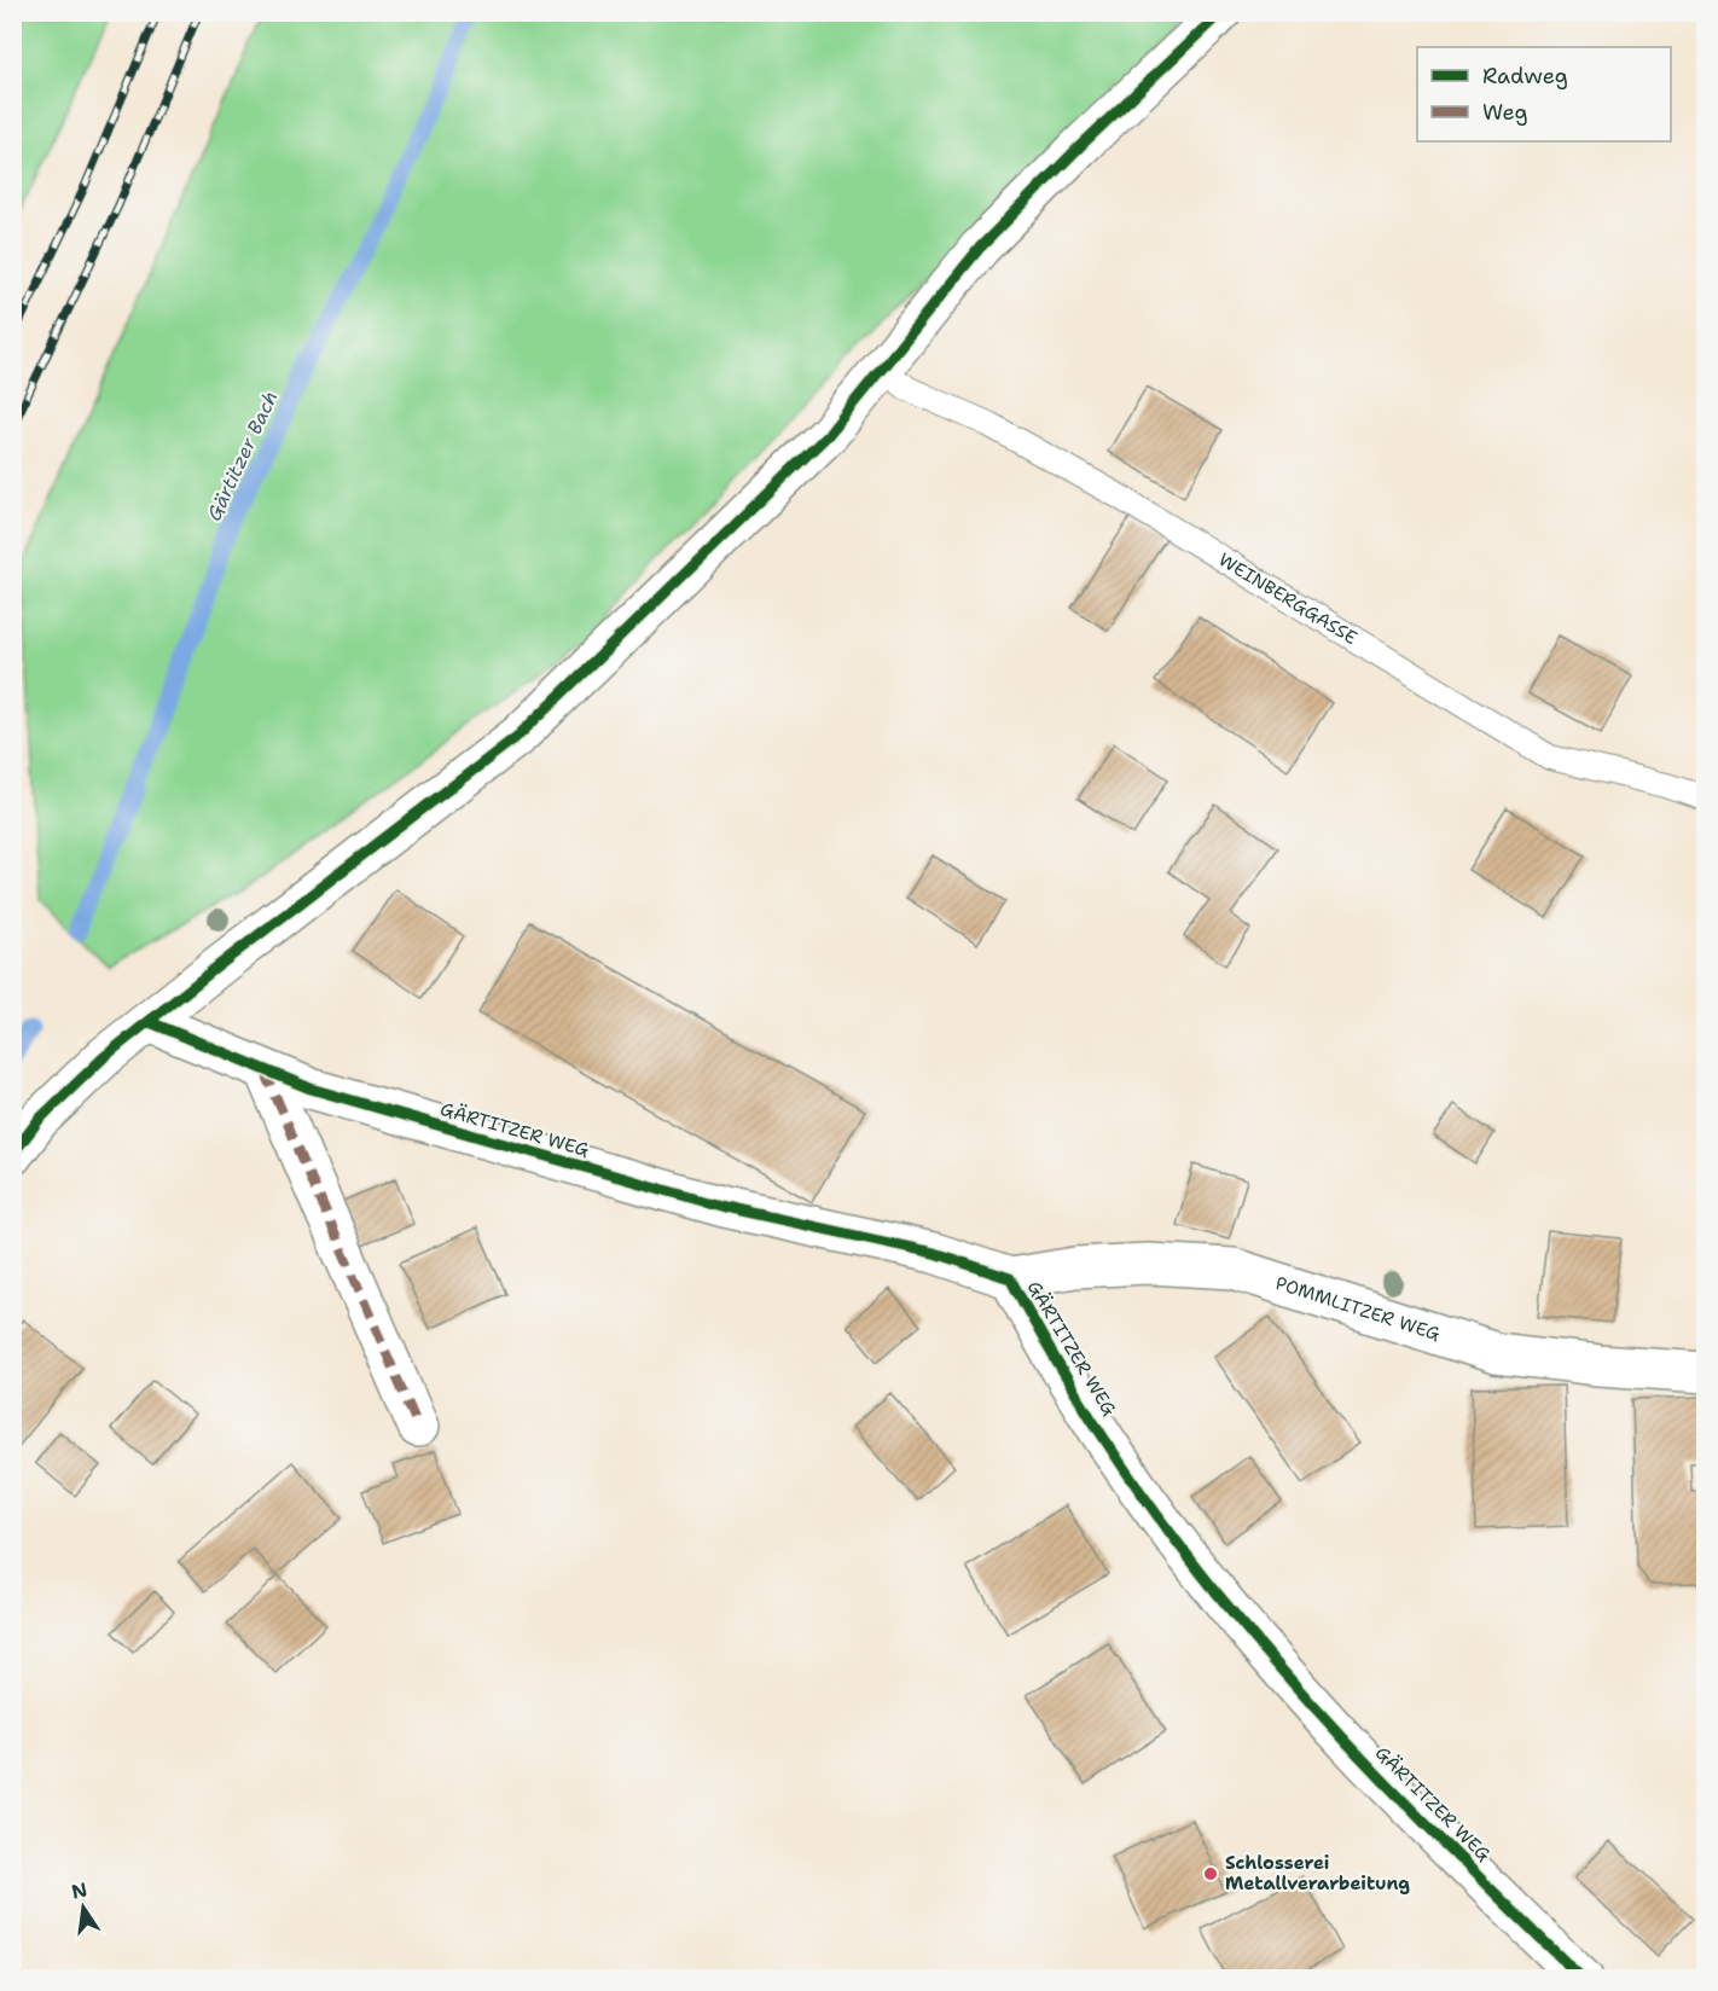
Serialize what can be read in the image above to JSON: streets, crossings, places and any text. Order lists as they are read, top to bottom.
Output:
{
  "streets": {
    "street": ["GÄRTITZER WEG", "POMMLITZER WEG"],
    "lane": ["WEINBERGGASSE"]
  },
  "crossings": [
    ["GÄRTITZER WEG", "POMMLITZER WEG"]
  ],
  "water": ["Gärtitzer Bach"],
  "places": ["Schlosserei Metallverarbeitung"],
  "legend": ["Radweg", "Weg"],
  "north": "top"
}
